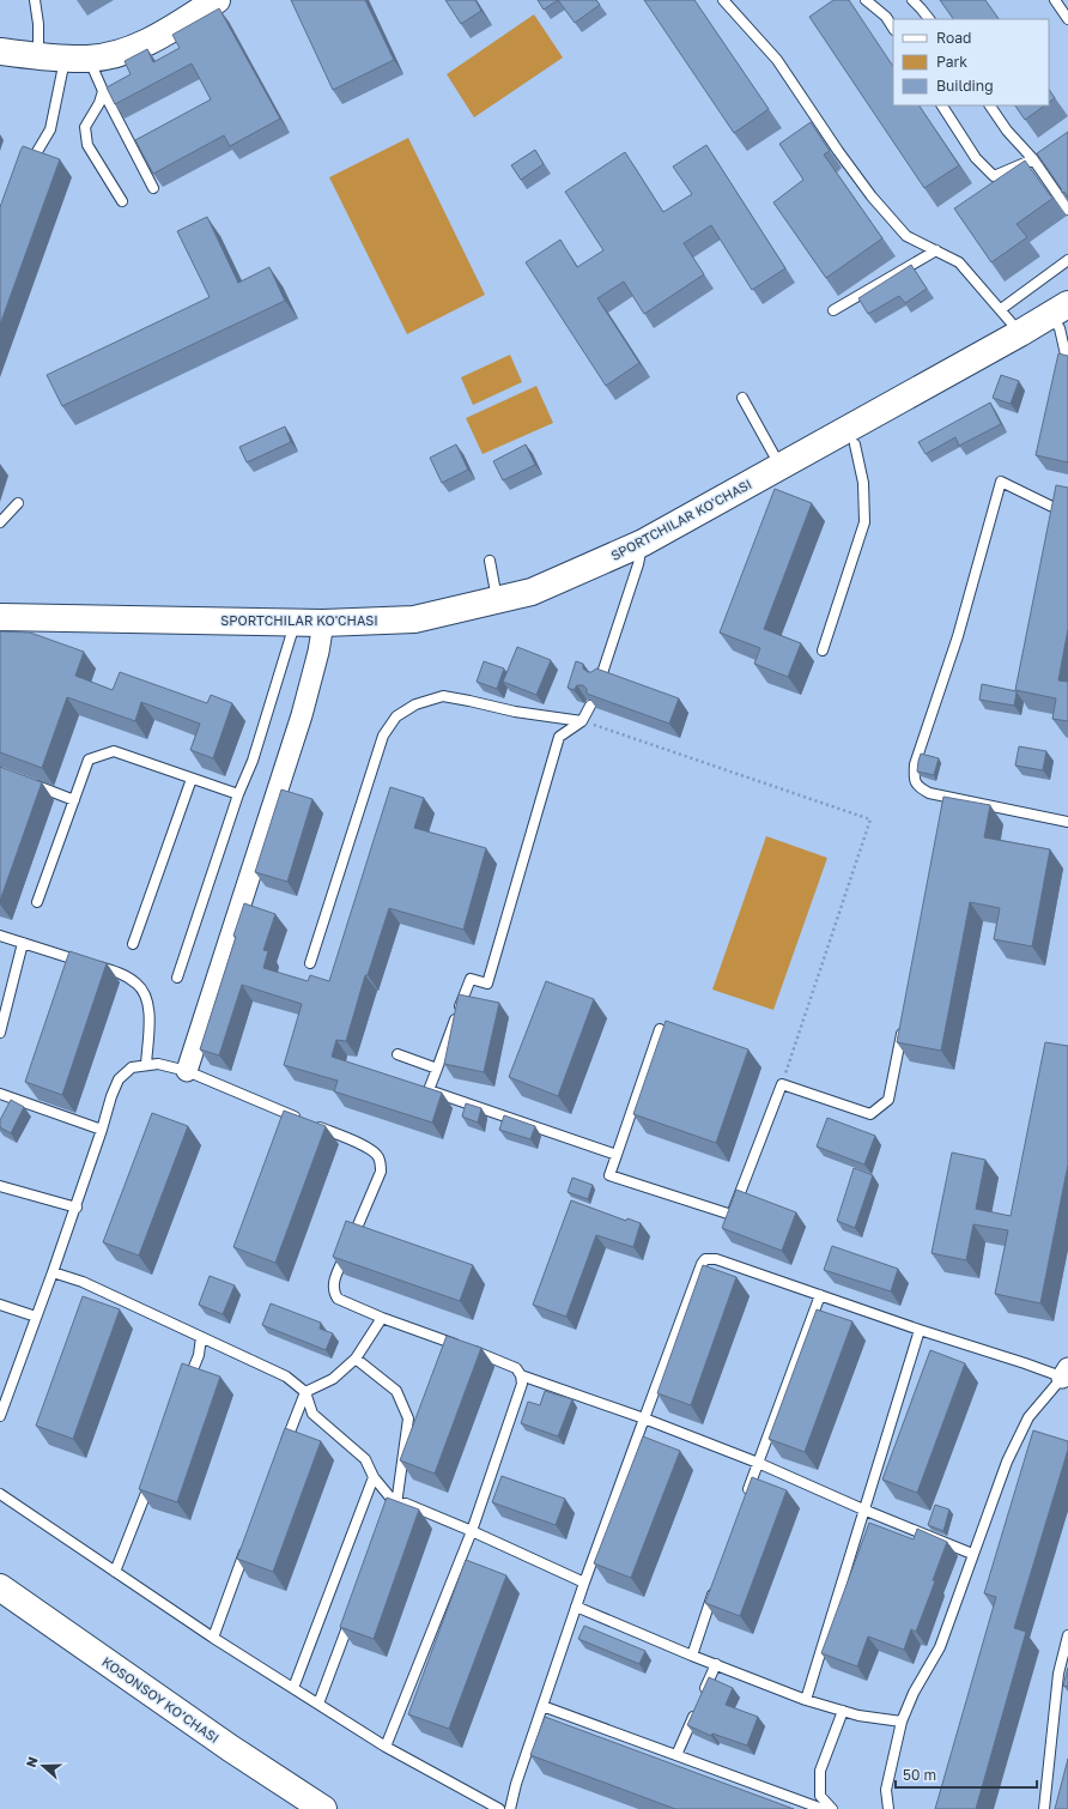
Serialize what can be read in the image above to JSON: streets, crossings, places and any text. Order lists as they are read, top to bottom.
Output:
{
  "streets": {
    "street": ["SPORTCHILAR KO'CHASI", "KOSONSOY KO’CHASI"]
  },
  "legend": ["Road", "Park", "Building"],
  "scale_bar": "50 m",
  "north": "left"
}
